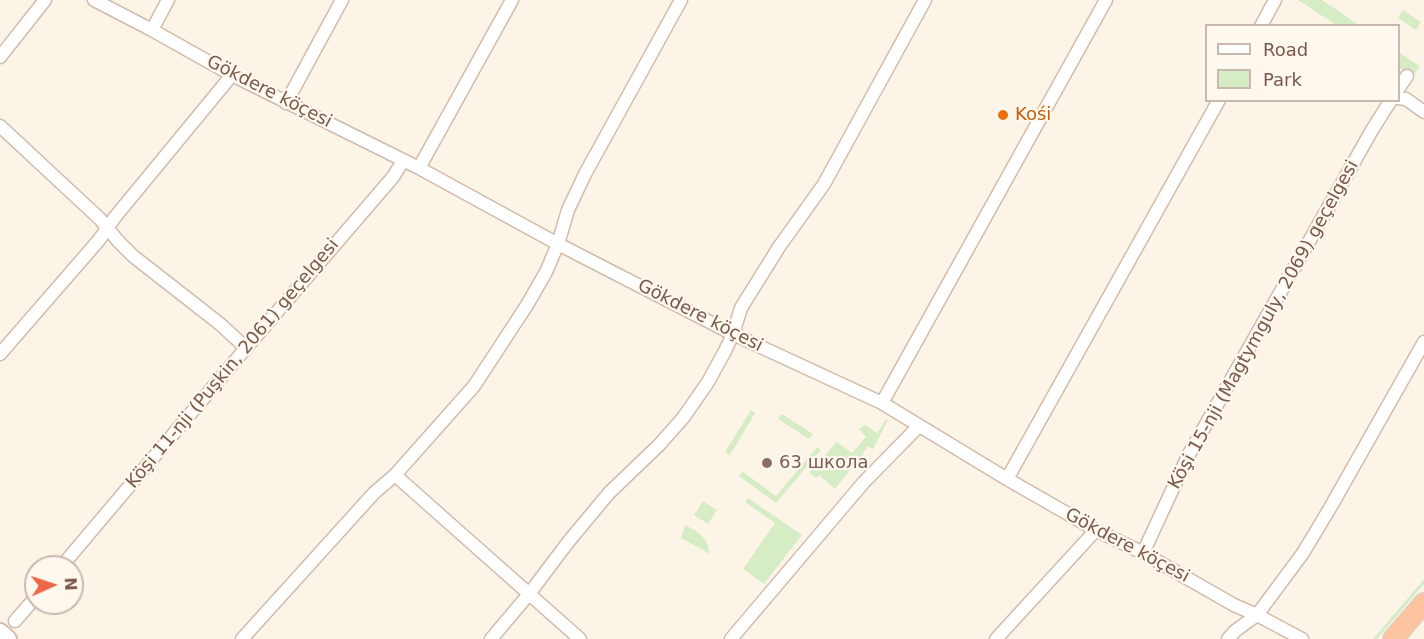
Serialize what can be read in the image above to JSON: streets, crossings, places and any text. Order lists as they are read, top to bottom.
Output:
{
  "streets": {
    "street": ["Gökdere köçesi", "Köşi 15-nji (Magtymguly, 2069) geçelgesi", "Köşi 11-nji (Puşkin, 2061) geçelgesi"]
  },
  "crossings": [
    ["Gökdere köçesi", "Köşi 15-nji (Magtymguly, 2069) geçelgesi"],
    ["Gökdere köçesi", "Köşi 11-nji (Puşkin, 2061) geçelgesi"]
  ],
  "places": ["Kośi", "63 школа"],
  "legend": ["Road", "Park"],
  "north": "right"
}
